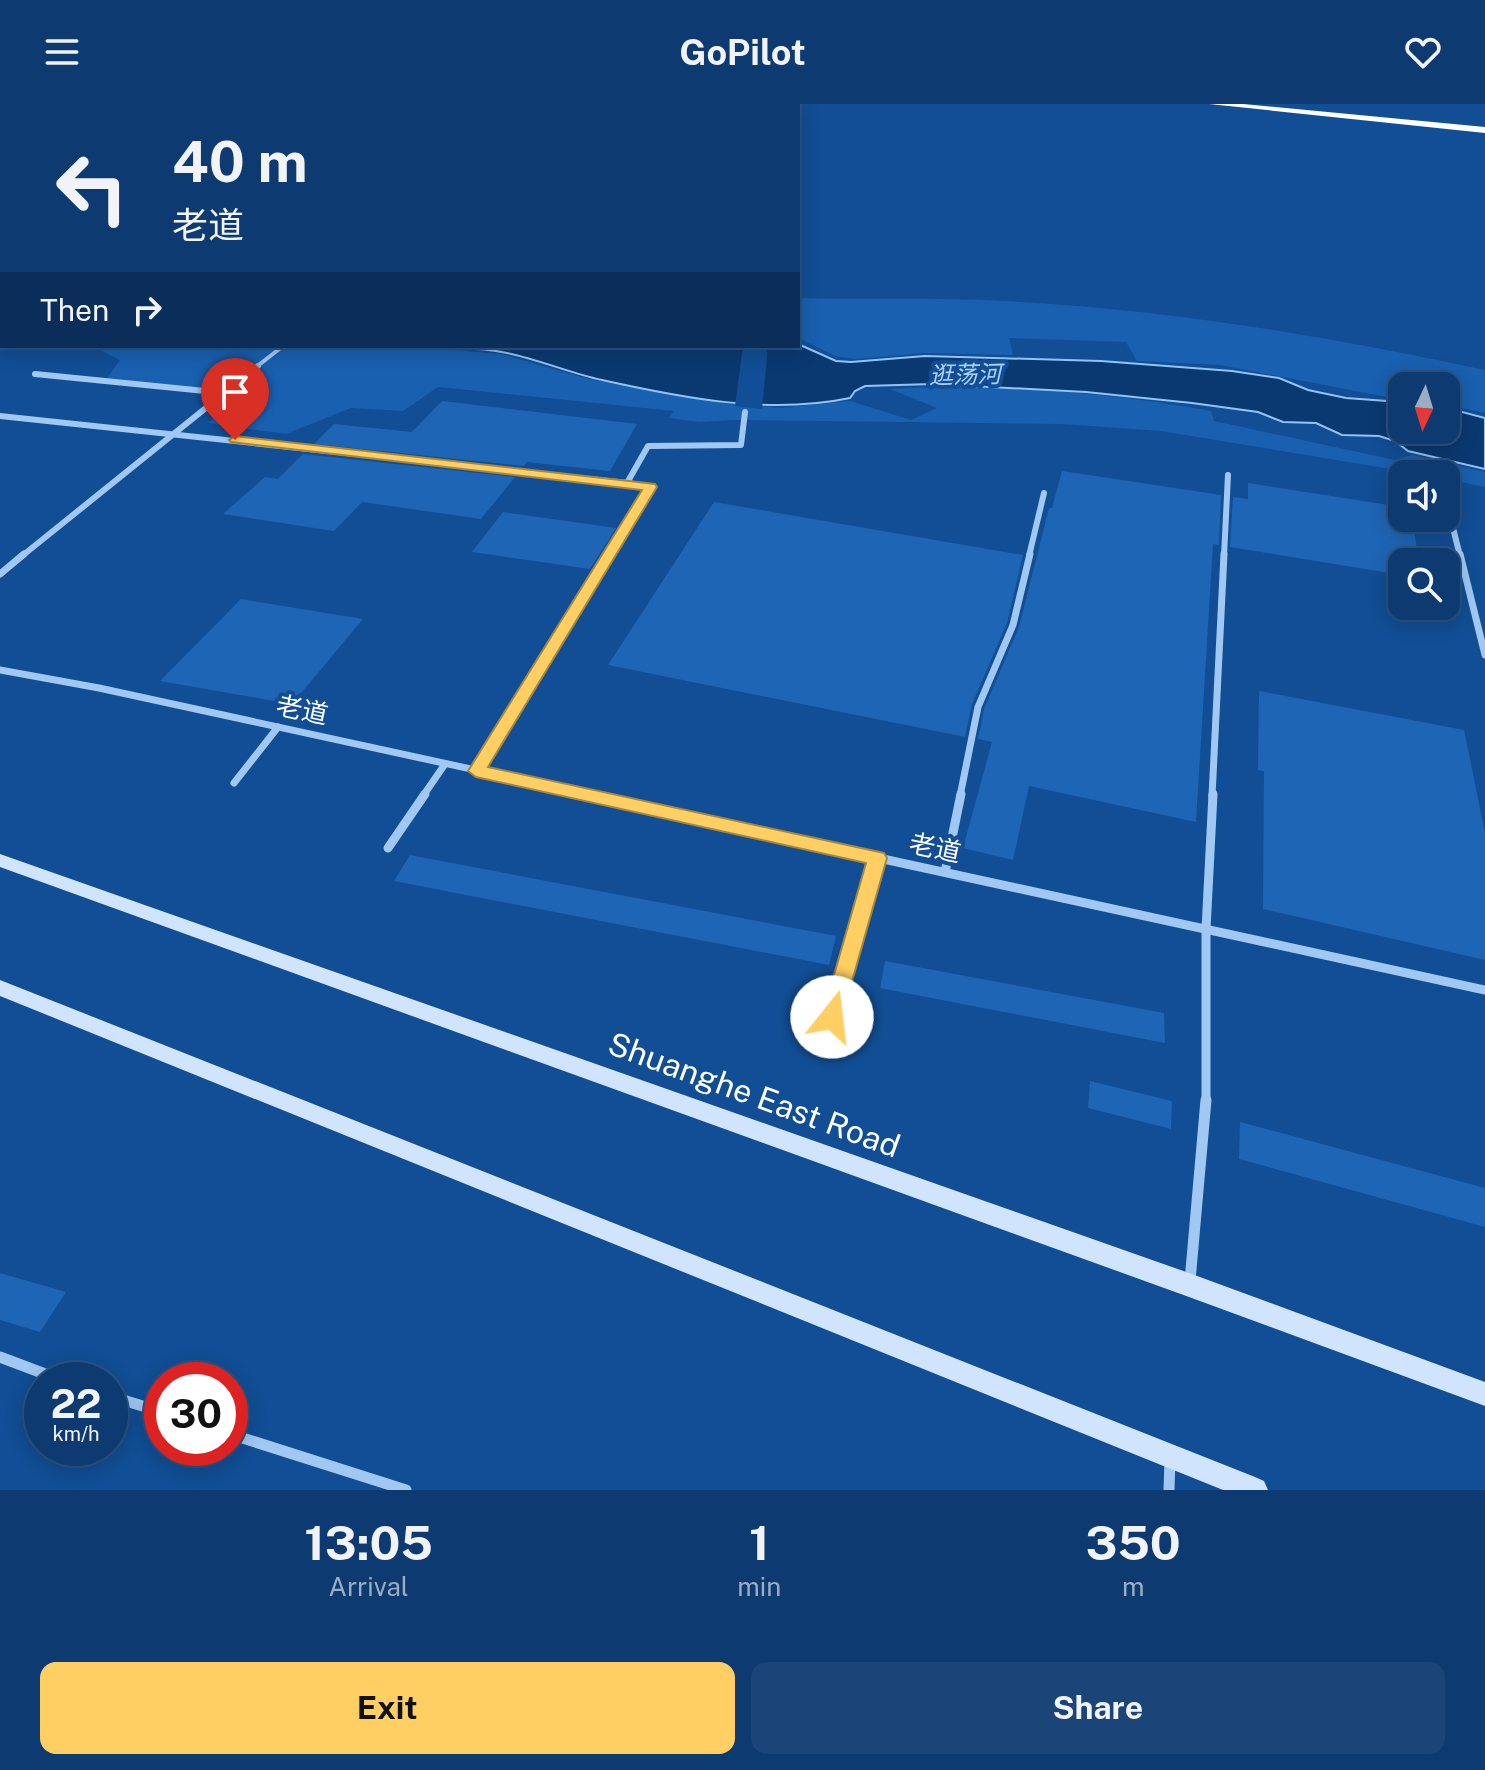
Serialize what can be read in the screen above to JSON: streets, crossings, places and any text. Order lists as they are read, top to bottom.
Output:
{
  "streets": {
    "street": ["老道", "Shuanghe East Road"]
  },
  "water": ["逛荡河"],
  "north": "bottom",
  "page": {
    "header": "GoPilot",
    "turn": ["40 m", "老道"],
    "then": "Then",
    "speed": "22 km/h",
    "limit": "30",
    "eta": [
      "13:05",
      "Arrival",
      "1",
      "min",
      "350",
      "m"
    ],
    "buttons": ["Exit", "Share"]
  }
}
